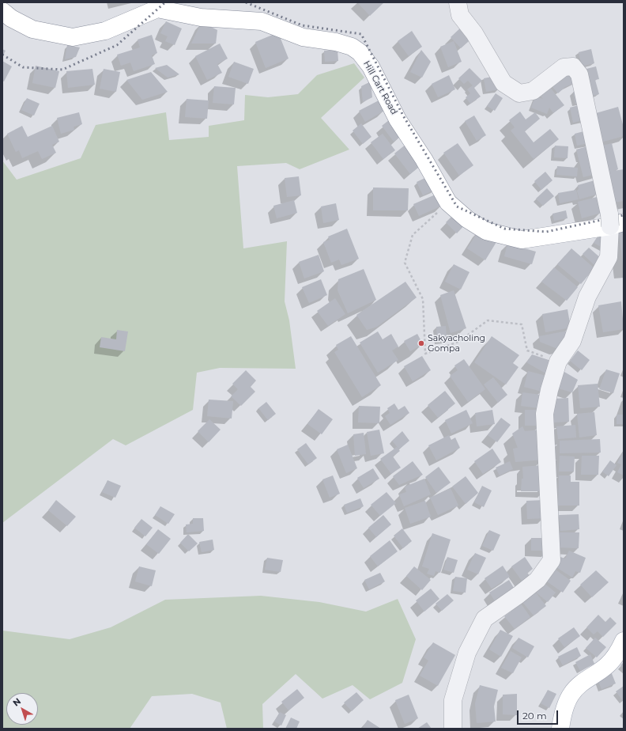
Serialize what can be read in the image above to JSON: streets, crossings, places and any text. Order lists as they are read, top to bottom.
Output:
{
  "streets": {
    "main road": ["Hill Cart Road"]
  },
  "places": ["Sakyacholing Gompa"],
  "scale_bar": "20 m",
  "north": "top left"
}
